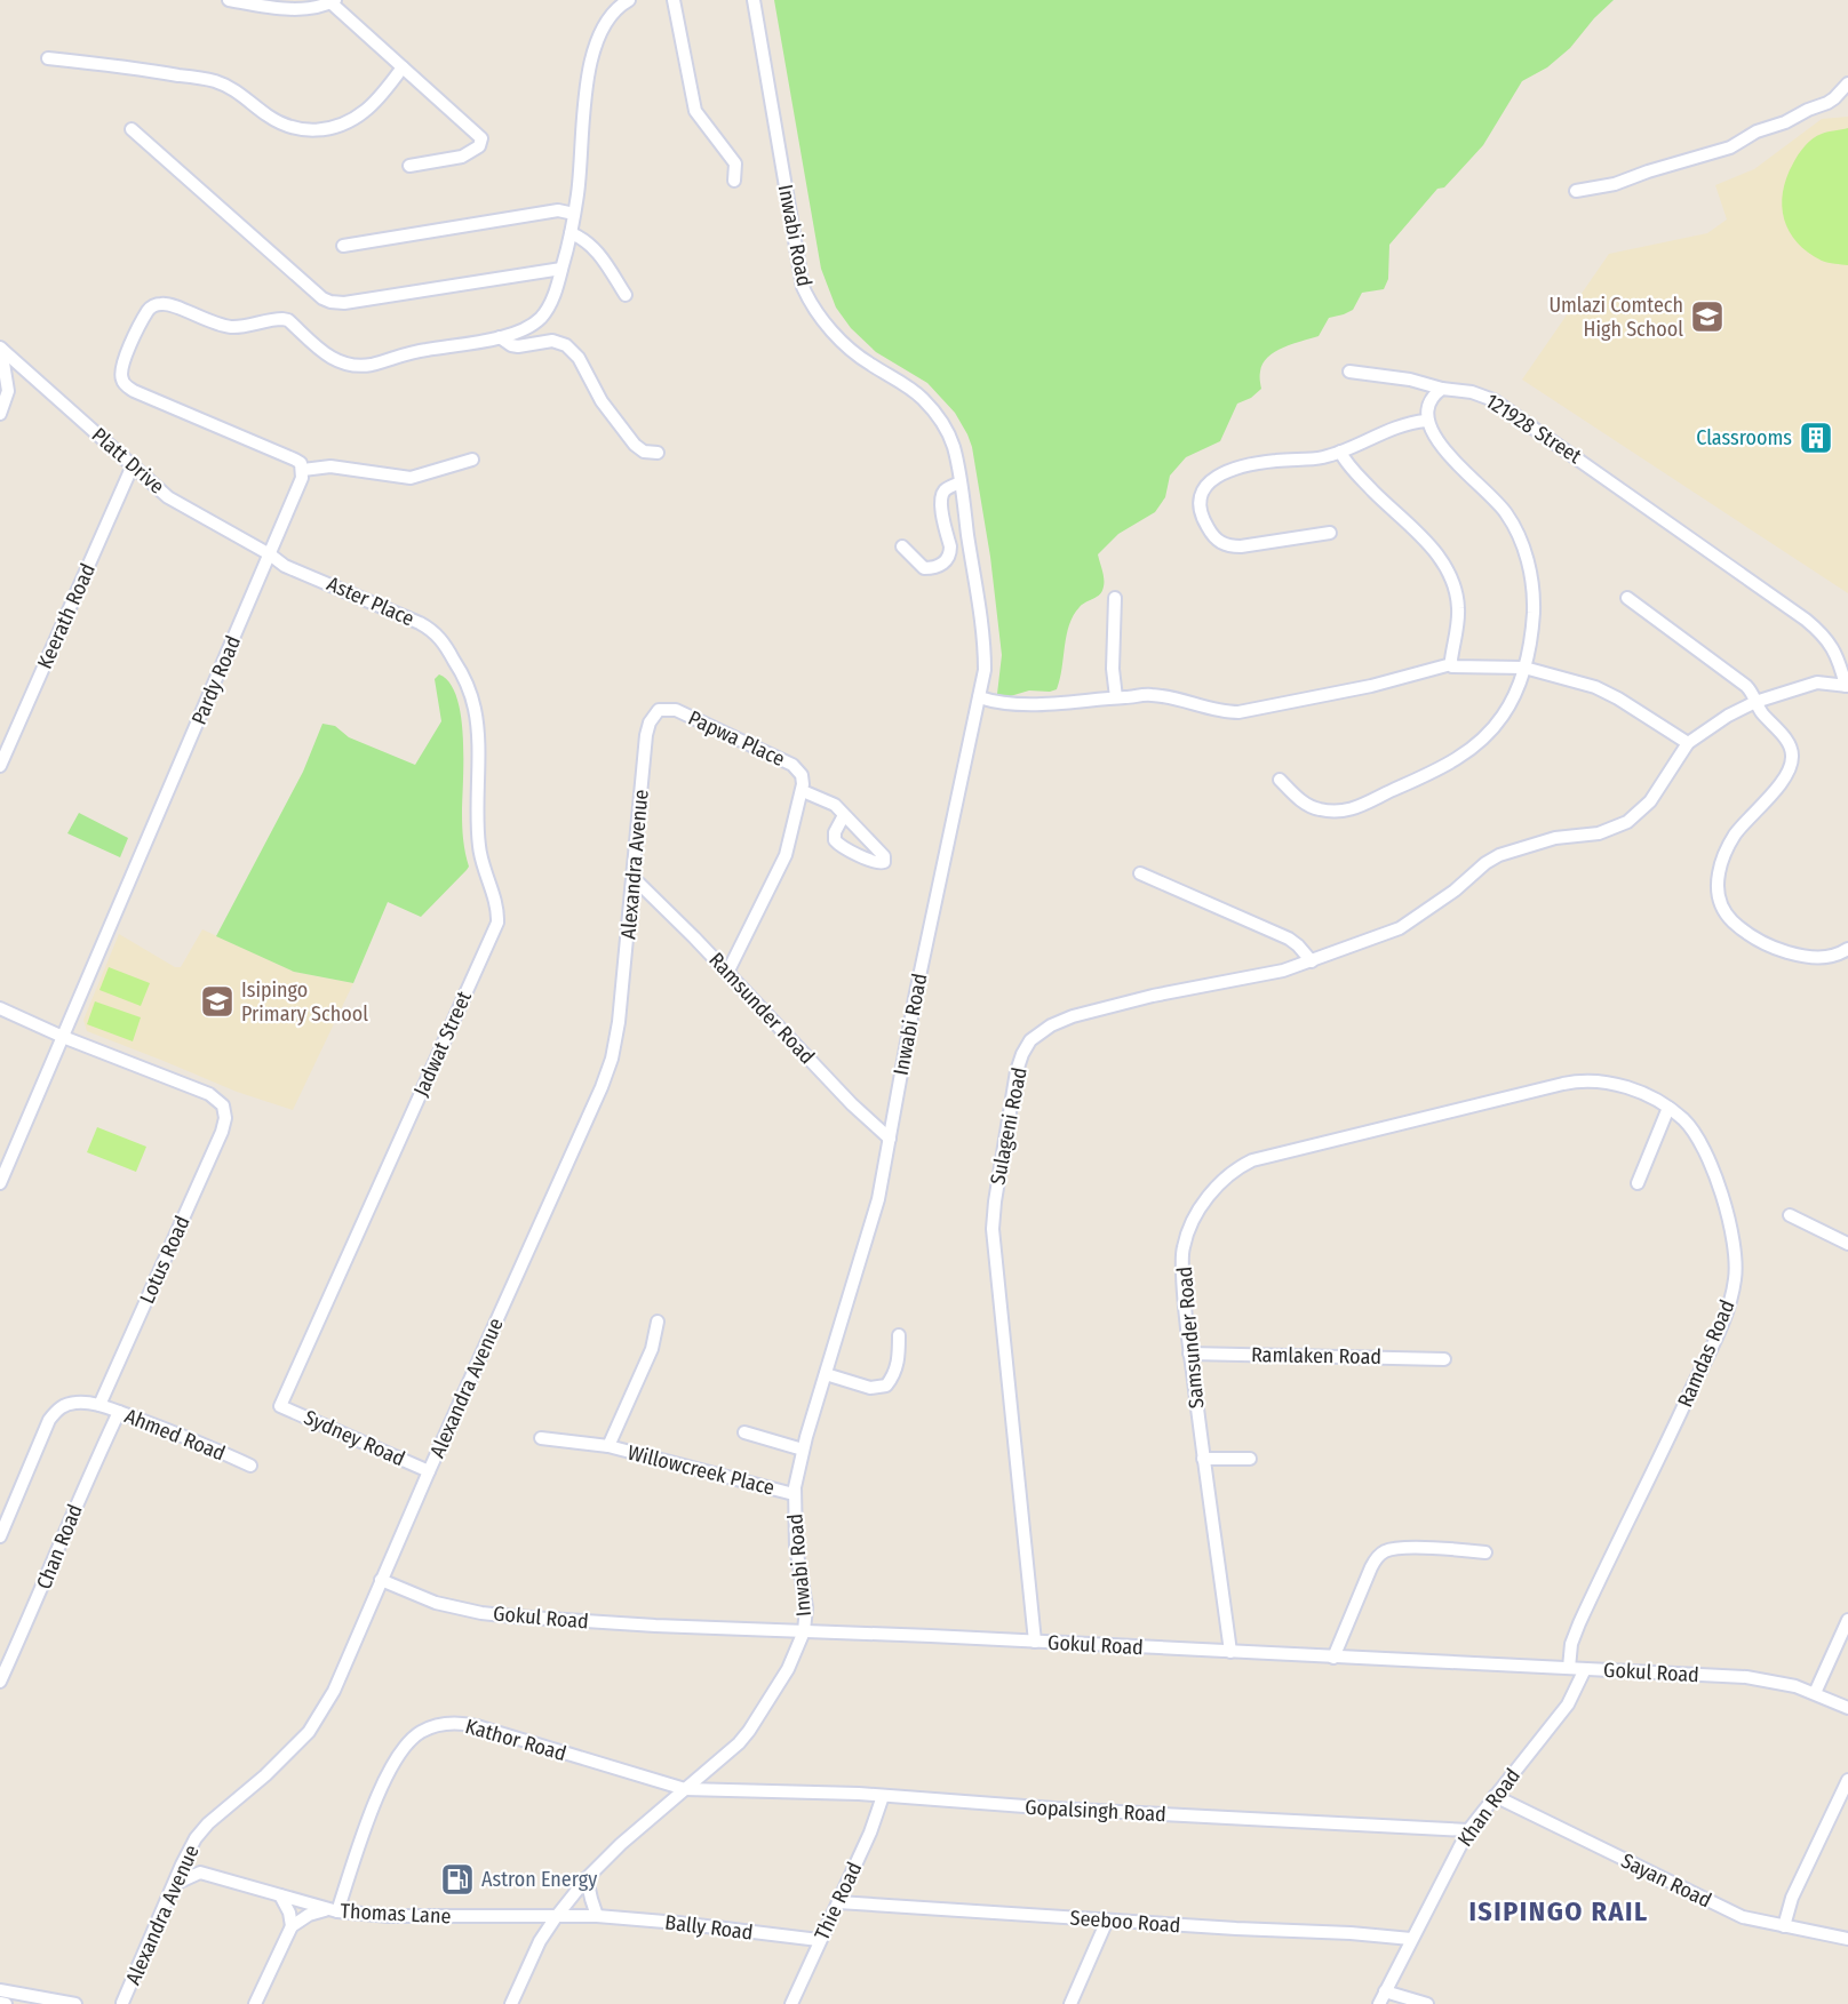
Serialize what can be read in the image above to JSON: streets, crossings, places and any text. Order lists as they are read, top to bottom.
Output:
{
  "streets": {
    "street": [
      "Inwabi Road",
      "121928 Street",
      "Platt Drive",
      "Aster Place",
      "Keerath Road",
      "Pardy Road",
      "Papwa Place",
      "Alexandra Avenue",
      "Ramsunder Road",
      "Jadwat Street",
      "Sulageni Road",
      "Lotus Road",
      "Samsunder Road",
      "Ramdas Road",
      "Ramlaken Road",
      "Ahmed Road",
      "Sydney Road",
      "Willowcreek Place",
      "Chan Road",
      "Gokul Road",
      "Kathor Road",
      "Khan Road",
      "Gopalsingh Road",
      "Sayan Road",
      "Thie Road",
      "Thomas Lane",
      "Seeboo Road",
      "Bally Road"
    ]
  },
  "crossings": [
    ["Inwabi Road", "Ramsunder Road"],
    ["Inwabi Road", "Willowcreek Place"],
    ["Inwabi Road", "Gokul Road"],
    ["Inwabi Road", "Kathor Road"],
    ["Inwabi Road", "Gopalsingh Road"],
    ["Inwabi Road", "Thomas Lane"],
    ["Inwabi Road", "Bally Road"],
    ["Platt Drive", "Aster Place"],
    ["Platt Drive", "Keerath Road"],
    ["Platt Drive", "Pardy Road"],
    ["Aster Place", "Pardy Road"],
    ["Aster Place", "Jadwat Street"],
    ["Pardy Road", "Lotus Road"],
    ["Papwa Place", "Alexandra Avenue"],
    ["Alexandra Avenue", "Ramsunder Road"],
    ["Alexandra Avenue", "Sydney Road"],
    ["Alexandra Avenue", "Gokul Road"],
    ["Jadwat Street", "Sydney Road"],
    ["Sulageni Road", "Gokul Road"],
    ["Lotus Road", "Ahmed Road"],
    ["Samsunder Road", "Ramdas Road"],
    ["Samsunder Road", "Ramlaken Road"],
    ["Samsunder Road", "Gokul Road"],
    ["Ramdas Road", "Gokul Road"],
    ["Ahmed Road", "Chan Road"],
    ["Gokul Road", "Khan Road"],
    ["Kathor Road", "Gopalsingh Road"],
    ["Kathor Road", "Thomas Lane"],
    ["Khan Road", "Gopalsingh Road"],
    ["Khan Road", "Sayan Road"],
    ["Khan Road", "Seeboo Road"],
    ["Gopalsingh Road", "Thie Road"],
    ["Thie Road", "Seeboo Road"],
    ["Thie Road", "Bally Road"],
    ["Thomas Lane", "Bally Road"]
  ],
  "districts": ["ISIPINGO RAIL"],
  "places": {
    "school or university": ["Umlazi Comtech High School", "Isipingo Primary School"],
    "building": ["Classrooms"],
    "fuel station": ["Astron Energy"]
  }
}
